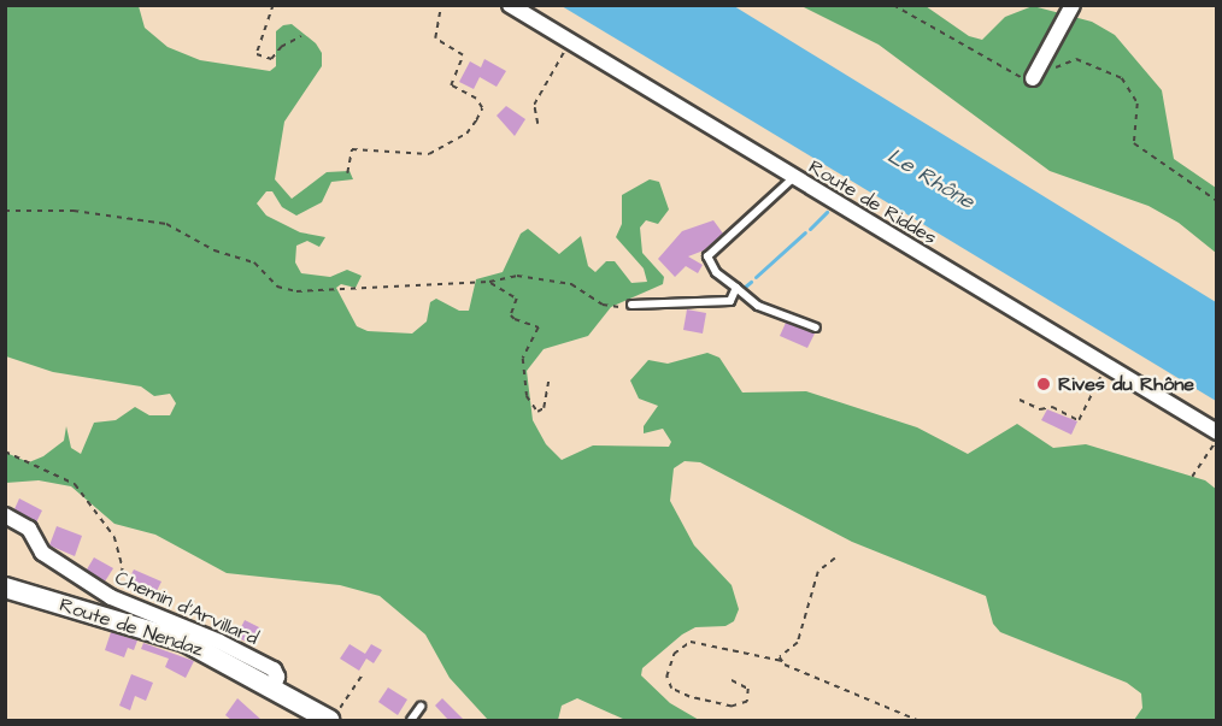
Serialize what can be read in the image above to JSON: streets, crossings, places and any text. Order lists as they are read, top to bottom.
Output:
{
  "streets": {
    "main road": ["Route de Nendaz"],
    "street": ["Route de Riddes", "Chemin d'Arvillard"]
  },
  "crossings": [
    ["Chemin d'Arvillard", "Route de Nendaz"]
  ],
  "water": ["Le Rhône"],
  "places": ["Rives du Rhône"]
}
